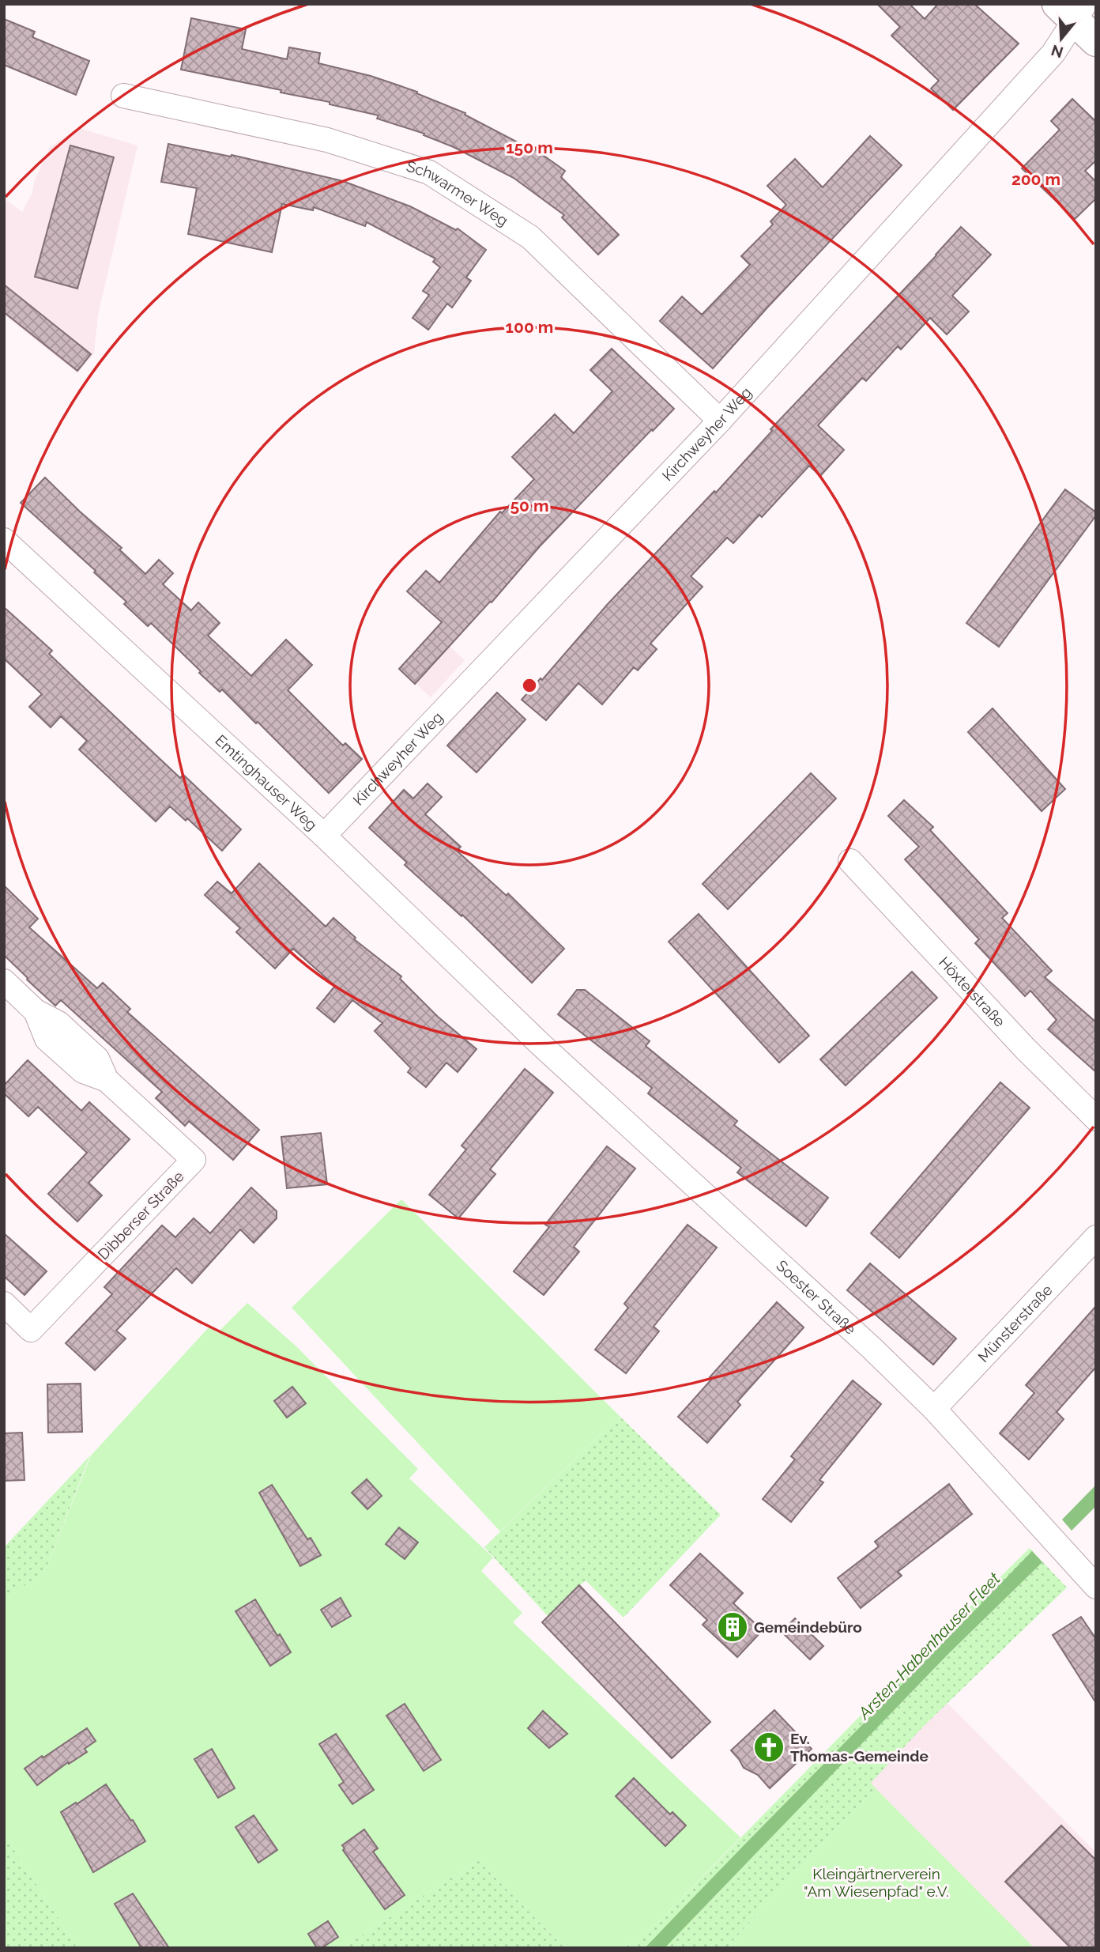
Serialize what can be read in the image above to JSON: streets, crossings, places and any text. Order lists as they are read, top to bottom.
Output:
{
  "streets": {
    "street": [
      "Schwarmer Weg",
      "Kirchweyher Weg",
      "Emtinghauser Weg",
      "Höxterstraße",
      "Dibberser Straße",
      "Soester Straße",
      "Münsterstraße"
    ]
  },
  "crossings": [
    ["Schwarmer Weg", "Kirchweyher Weg"],
    ["Kirchweyher Weg", "Emtinghauser Weg"],
    ["Emtinghauser Weg", "Soester Straße"],
    ["Soester Straße", "Münsterstraße"]
  ],
  "water": ["Arsten-Habenhauser Fleet"],
  "parks": ["Kleingärtnerverein \"Am Wiesenpfad\" e.V."],
  "places": {
    "building": ["Gemeindebüro"],
    "church": ["Ev. Thomas-Gemeinde"]
  },
  "north": "bottom",
  "rings": [
    "150 m",
    "200 m",
    "100 m",
    "50 m"
  ]
}
